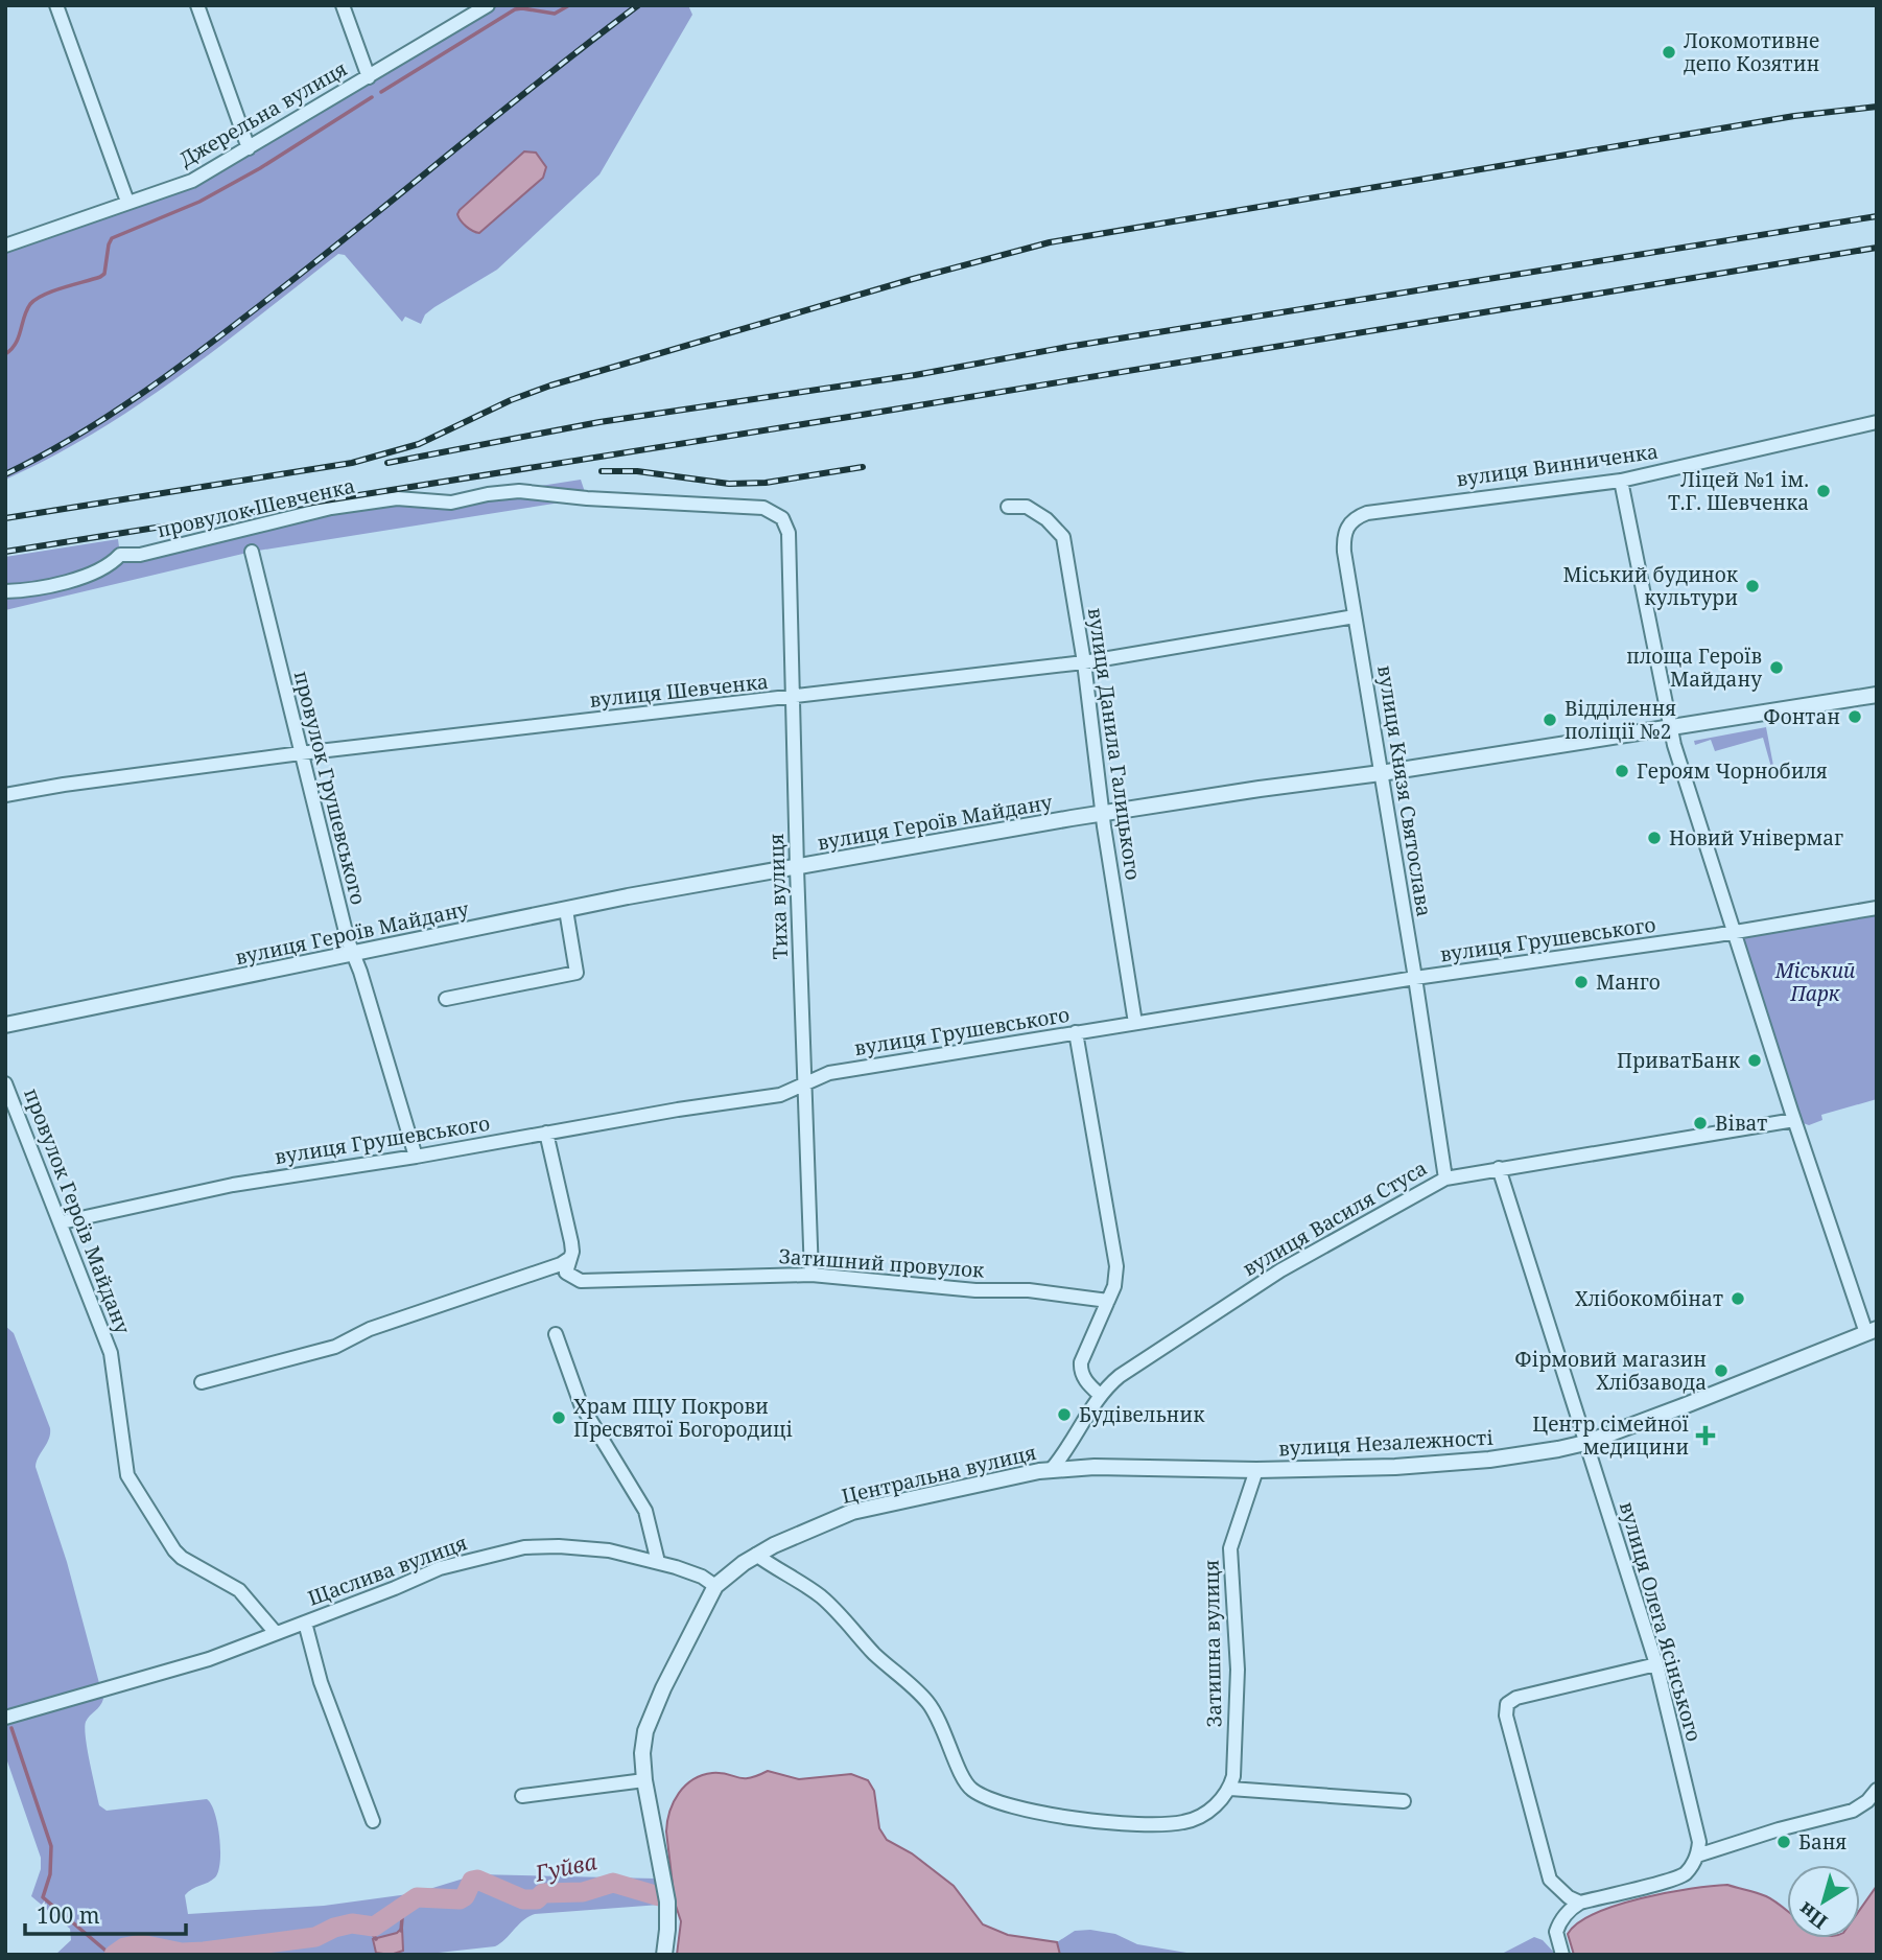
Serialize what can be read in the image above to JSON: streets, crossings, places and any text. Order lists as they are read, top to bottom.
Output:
{
  "streets": {
    "street": [
      "Джерельна вулиця",
      "вулиця Винниченка",
      "провулок Шевченка",
      "вулиця Шевченка",
      "вулиця Данила Галицького",
      "провулок Грушевського",
      "вулиця Князя Святослава",
      "вулиця Героїв Майдану",
      "Тиха вулиця",
      "вулиця Грушевського",
      "провулок Героїв Майдану",
      "вулиця Василя Стуса",
      "Затишний провулок",
      "вулиця Незалежності",
      "Центральна вулиця",
      "Щаслива вулиця",
      "вулиця Олега Ясінського",
      "Затишна вулиця"
    ]
  },
  "crossings": [
    ["вулиця Винниченка", "вулиця Князя Святослава"],
    ["провулок Шевченка", "Тиха вулиця"],
    ["вулиця Шевченка", "вулиця Данила Галицького"],
    ["вулиця Шевченка", "провулок Грушевського"],
    ["вулиця Шевченка", "вулиця Князя Святослава"],
    ["вулиця Шевченка", "Тиха вулиця"],
    ["вулиця Данила Галицького", "вулиця Героїв Майдану"],
    ["вулиця Данила Галицького", "вулиця Грушевського"],
    ["провулок Грушевського", "вулиця Героїв Майдану"],
    ["провулок Грушевського", "вулиця Грушевського"],
    ["вулиця Князя Святослава", "вулиця Героїв Майдану"],
    ["вулиця Князя Святослава", "вулиця Грушевського"],
    ["вулиця Князя Святослава", "вулиця Василя Стуса"],
    ["вулиця Героїв Майдану", "Тиха вулиця"],
    ["Тиха вулиця", "вулиця Грушевського"],
    ["Тиха вулиця", "Затишний провулок"],
    ["вулиця Грушевського", "провулок Героїв Майдану"],
    ["провулок Героїв Майдану", "Щаслива вулиця"],
    ["вулиця Василя Стуса", "вулиця Незалежності"],
    ["вулиця Василя Стуса", "Центральна вулиця"],
    ["вулиця Василя Стуса", "вулиця Олега Ясінського"],
    ["вулиця Незалежності", "Центральна вулиця"],
    ["вулиця Незалежності", "вулиця Олега Ясінського"],
    ["вулиця Незалежності", "Затишна вулиця"],
    ["Центральна вулиця", "Щаслива вулиця"]
  ],
  "water": ["Гуйва"],
  "parks": ["Міський Парк"],
  "places": {
    "other": [
      "Локомотивне депо Козятин",
      "Ліцей №1 ім. Т.Г. Шевченка",
      "Міський будинок культури",
      "площа Героїв Майдану",
      "Фонтан",
      "Відділення поліції №2",
      "Героям Чорнобиля",
      "Новий Універмаг",
      "Манго",
      "ПриватБанк",
      "Віват",
      "Хлібокомбінат",
      "Фірмовий магазин Хлібзавода",
      "Будівельник",
      "Храм ПЦУ Покрови Пресвятої Богородиці",
      "Баня"
    ],
    "health": ["Центр сімейної медицини"]
  },
  "scale_bar": "100 m",
  "north": "bottom left"
}
